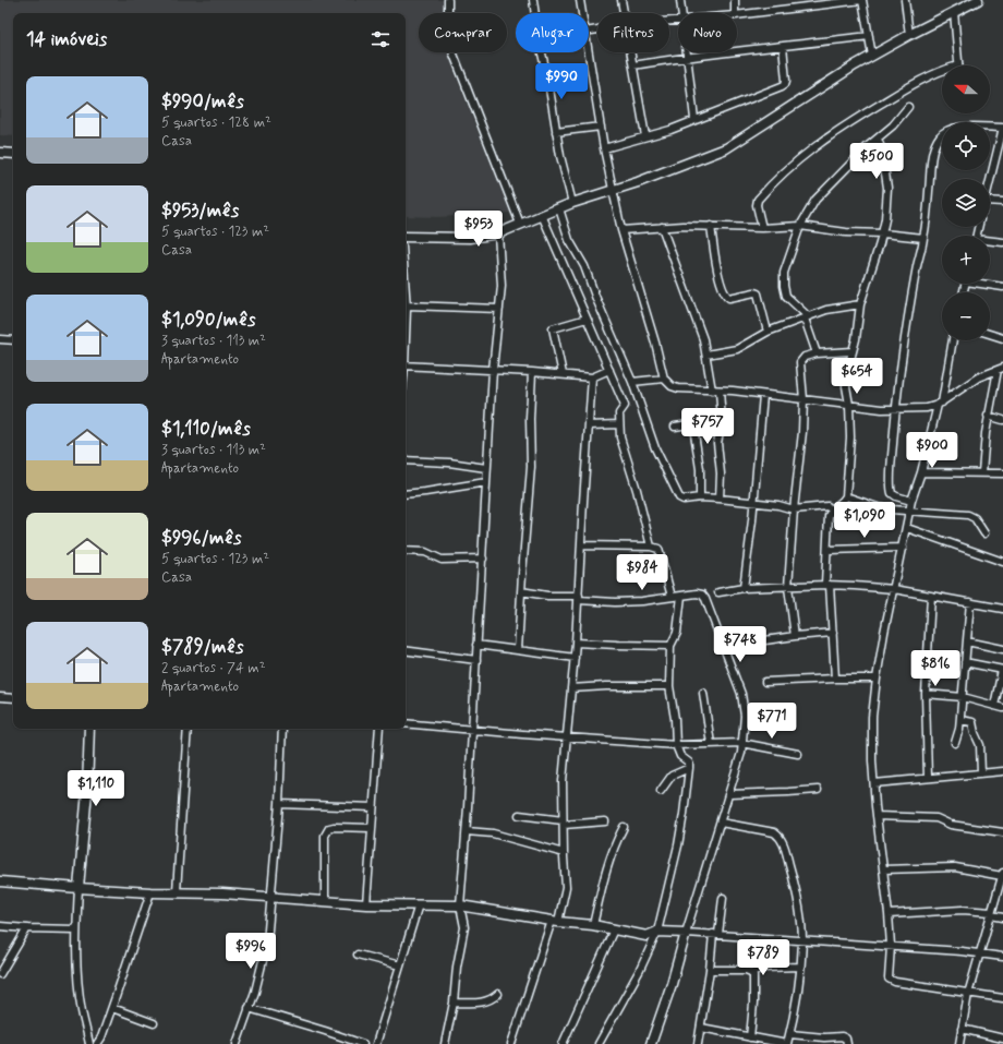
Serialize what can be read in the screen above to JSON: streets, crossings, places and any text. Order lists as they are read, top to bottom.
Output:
{
  "north": "left",
  "page": {
    "chip": [
      "Comprar",
      "Alugar",
      "Filtros",
      "Novo"
    ],
    "heading": "14 imóveis",
    "price": [
      "$990",
      "$500",
      "$953",
      "$654",
      "$757",
      "$900",
      "$1,090",
      "$984",
      "$748",
      "$816",
      "$771",
      "$1,110",
      "$996",
      "$789"
    ],
    "map_buttons": ["+", "−"],
    "list": [
      {
        "name": "$990/mês",
        "note": "5 quartos · 128 m² · Casa"
      },
      {
        "name": "$953/mês",
        "note": "5 quartos · 123 m² · Casa"
      },
      {
        "name": "$1,090/mês",
        "note": "3 quartos · 113 m² · Apartamento"
      },
      {
        "name": "$1,110/mês",
        "note": "3 quartos · 113 m² · Apartamento"
      },
      {
        "name": "$996/mês",
        "note": "5 quartos · 123 m² · Casa"
      },
      {
        "name": "$789/mês",
        "note": "2 quartos · 74 m² · Apartamento"
      }
    ]
  }
}
